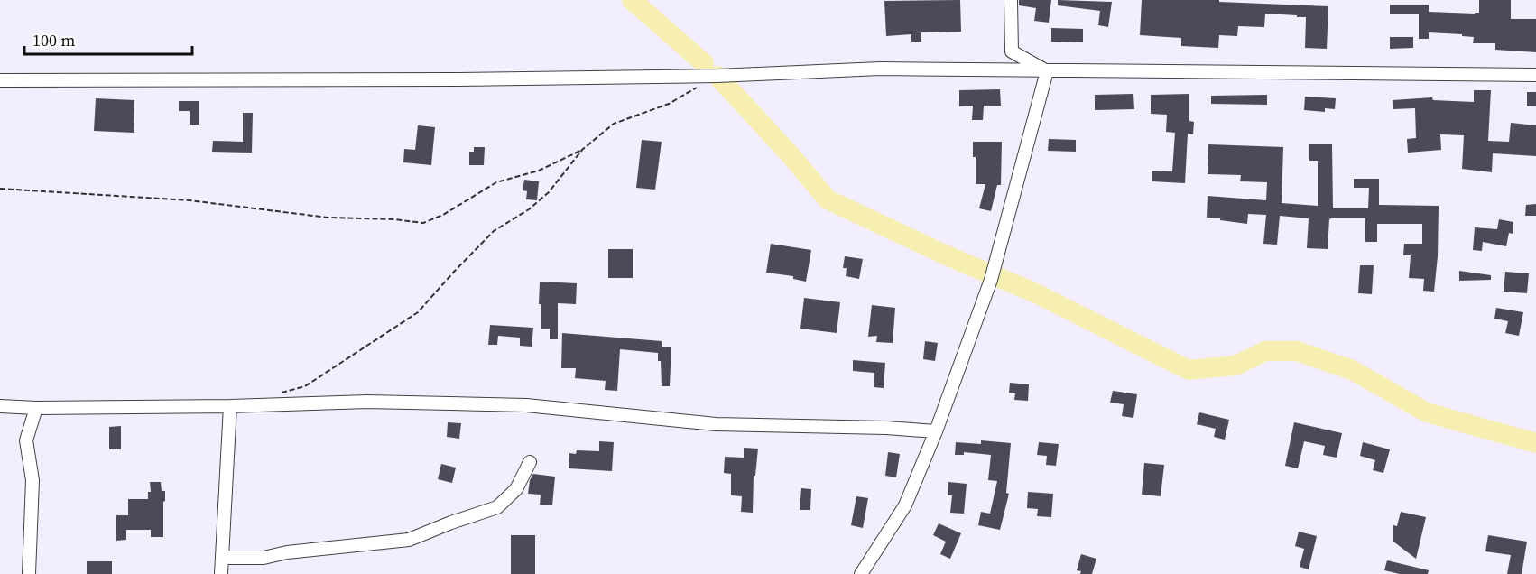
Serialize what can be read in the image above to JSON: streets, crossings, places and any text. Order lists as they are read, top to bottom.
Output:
{
  "scale_bar": "100 m"
}
